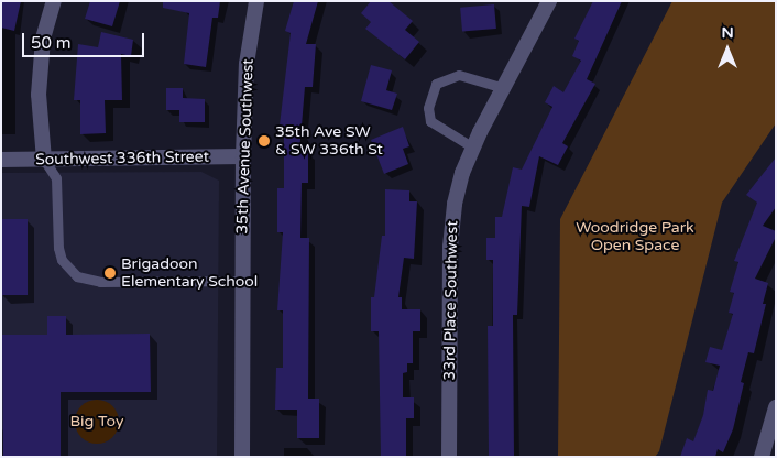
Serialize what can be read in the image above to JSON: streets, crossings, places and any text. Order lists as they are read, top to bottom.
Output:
{
  "streets": {
    "street": ["35th Avenue Southwest", "Southwest 336th Street", "33rd Place Southwest"]
  },
  "crossings": [
    ["35th Avenue Southwest", "Southwest 336th Street"]
  ],
  "parks": ["Woodridge Park Open Space", "Big Toy"],
  "places": ["35th Ave SW & SW 336th St", "Brigadoon Elementary School"],
  "scale_bar": "50 m",
  "north": "top"
}
